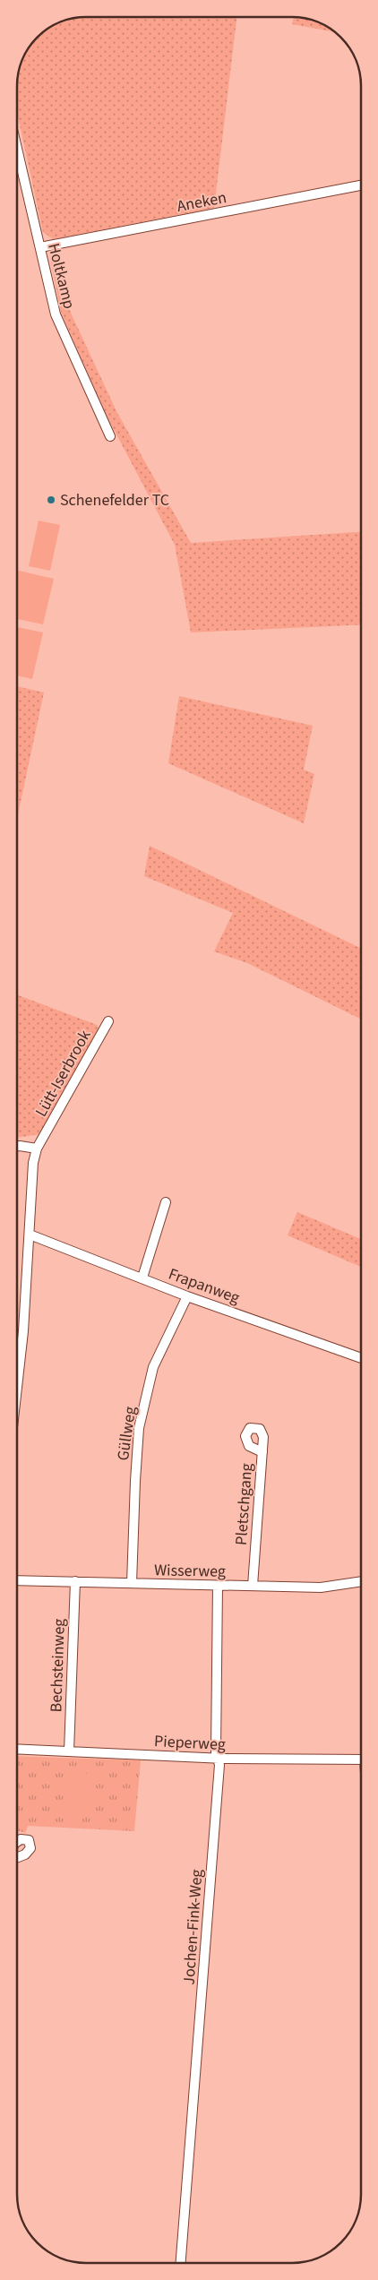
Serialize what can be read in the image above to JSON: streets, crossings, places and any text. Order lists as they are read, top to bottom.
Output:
{
  "streets": {
    "street": [
      "Aneken",
      "Holtkamp",
      "Lütt-Iserbrook",
      "Frapanweg",
      "Güllweg",
      "Pletschgang",
      "Wisserweg",
      "Bechsteinweg",
      "Pieperweg",
      "Jochen-Fink-Weg"
    ]
  },
  "crossings": [
    ["Aneken", "Holtkamp"],
    ["Lütt-Iserbrook", "Frapanweg"],
    ["Frapanweg", "Güllweg"],
    ["Güllweg", "Wisserweg"],
    ["Pletschgang", "Wisserweg"],
    ["Wisserweg", "Bechsteinweg"],
    ["Wisserweg", "Jochen-Fink-Weg"],
    ["Bechsteinweg", "Pieperweg"],
    ["Pieperweg", "Jochen-Fink-Weg"]
  ],
  "places": ["Schenefelder TC"]
}
